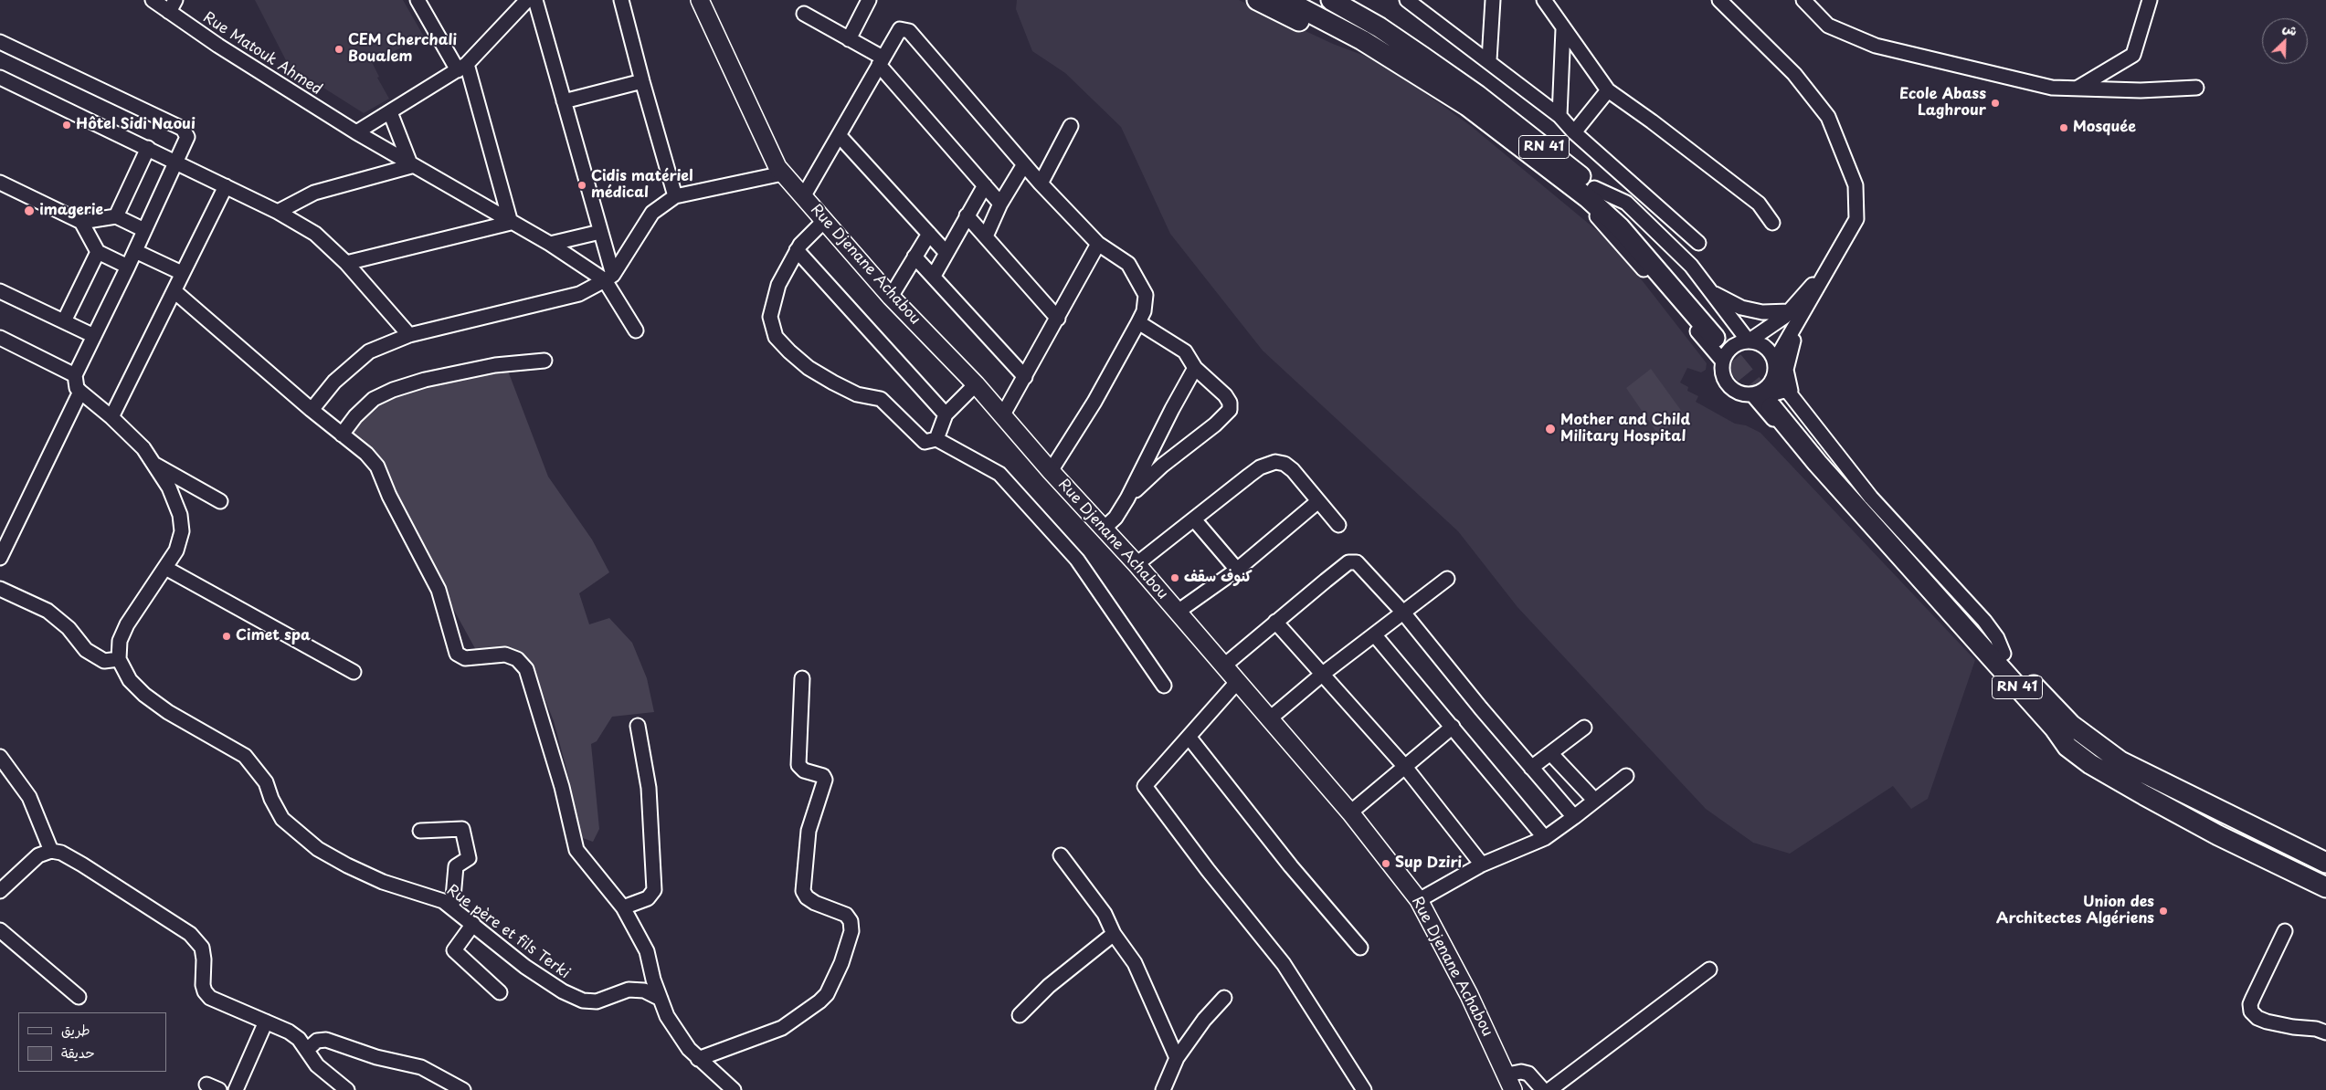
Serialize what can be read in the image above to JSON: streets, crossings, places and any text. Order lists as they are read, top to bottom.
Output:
{
  "streets": {
    "highway": ["RN 41"],
    "main road": ["Rue Djenane Achabou"],
    "street": ["Rue Matouk Ahmed", "Rue père et fils Terki"]
  },
  "places": [
    "CEM Cherchali Boualem",
    "Ecole Abass Laghrour",
    "Hôtel Sidi Naoui",
    "Mosquée",
    "Cidis matériel médical",
    "imagerie",
    "Mother and Child Military Hospital",
    "كنوف سقف",
    "Cimet spa",
    "Sup Dziri",
    "Union des Architectes Algériens"
  ],
  "legend": ["طريق", "حديقة"],
  "north": "top right"
}
